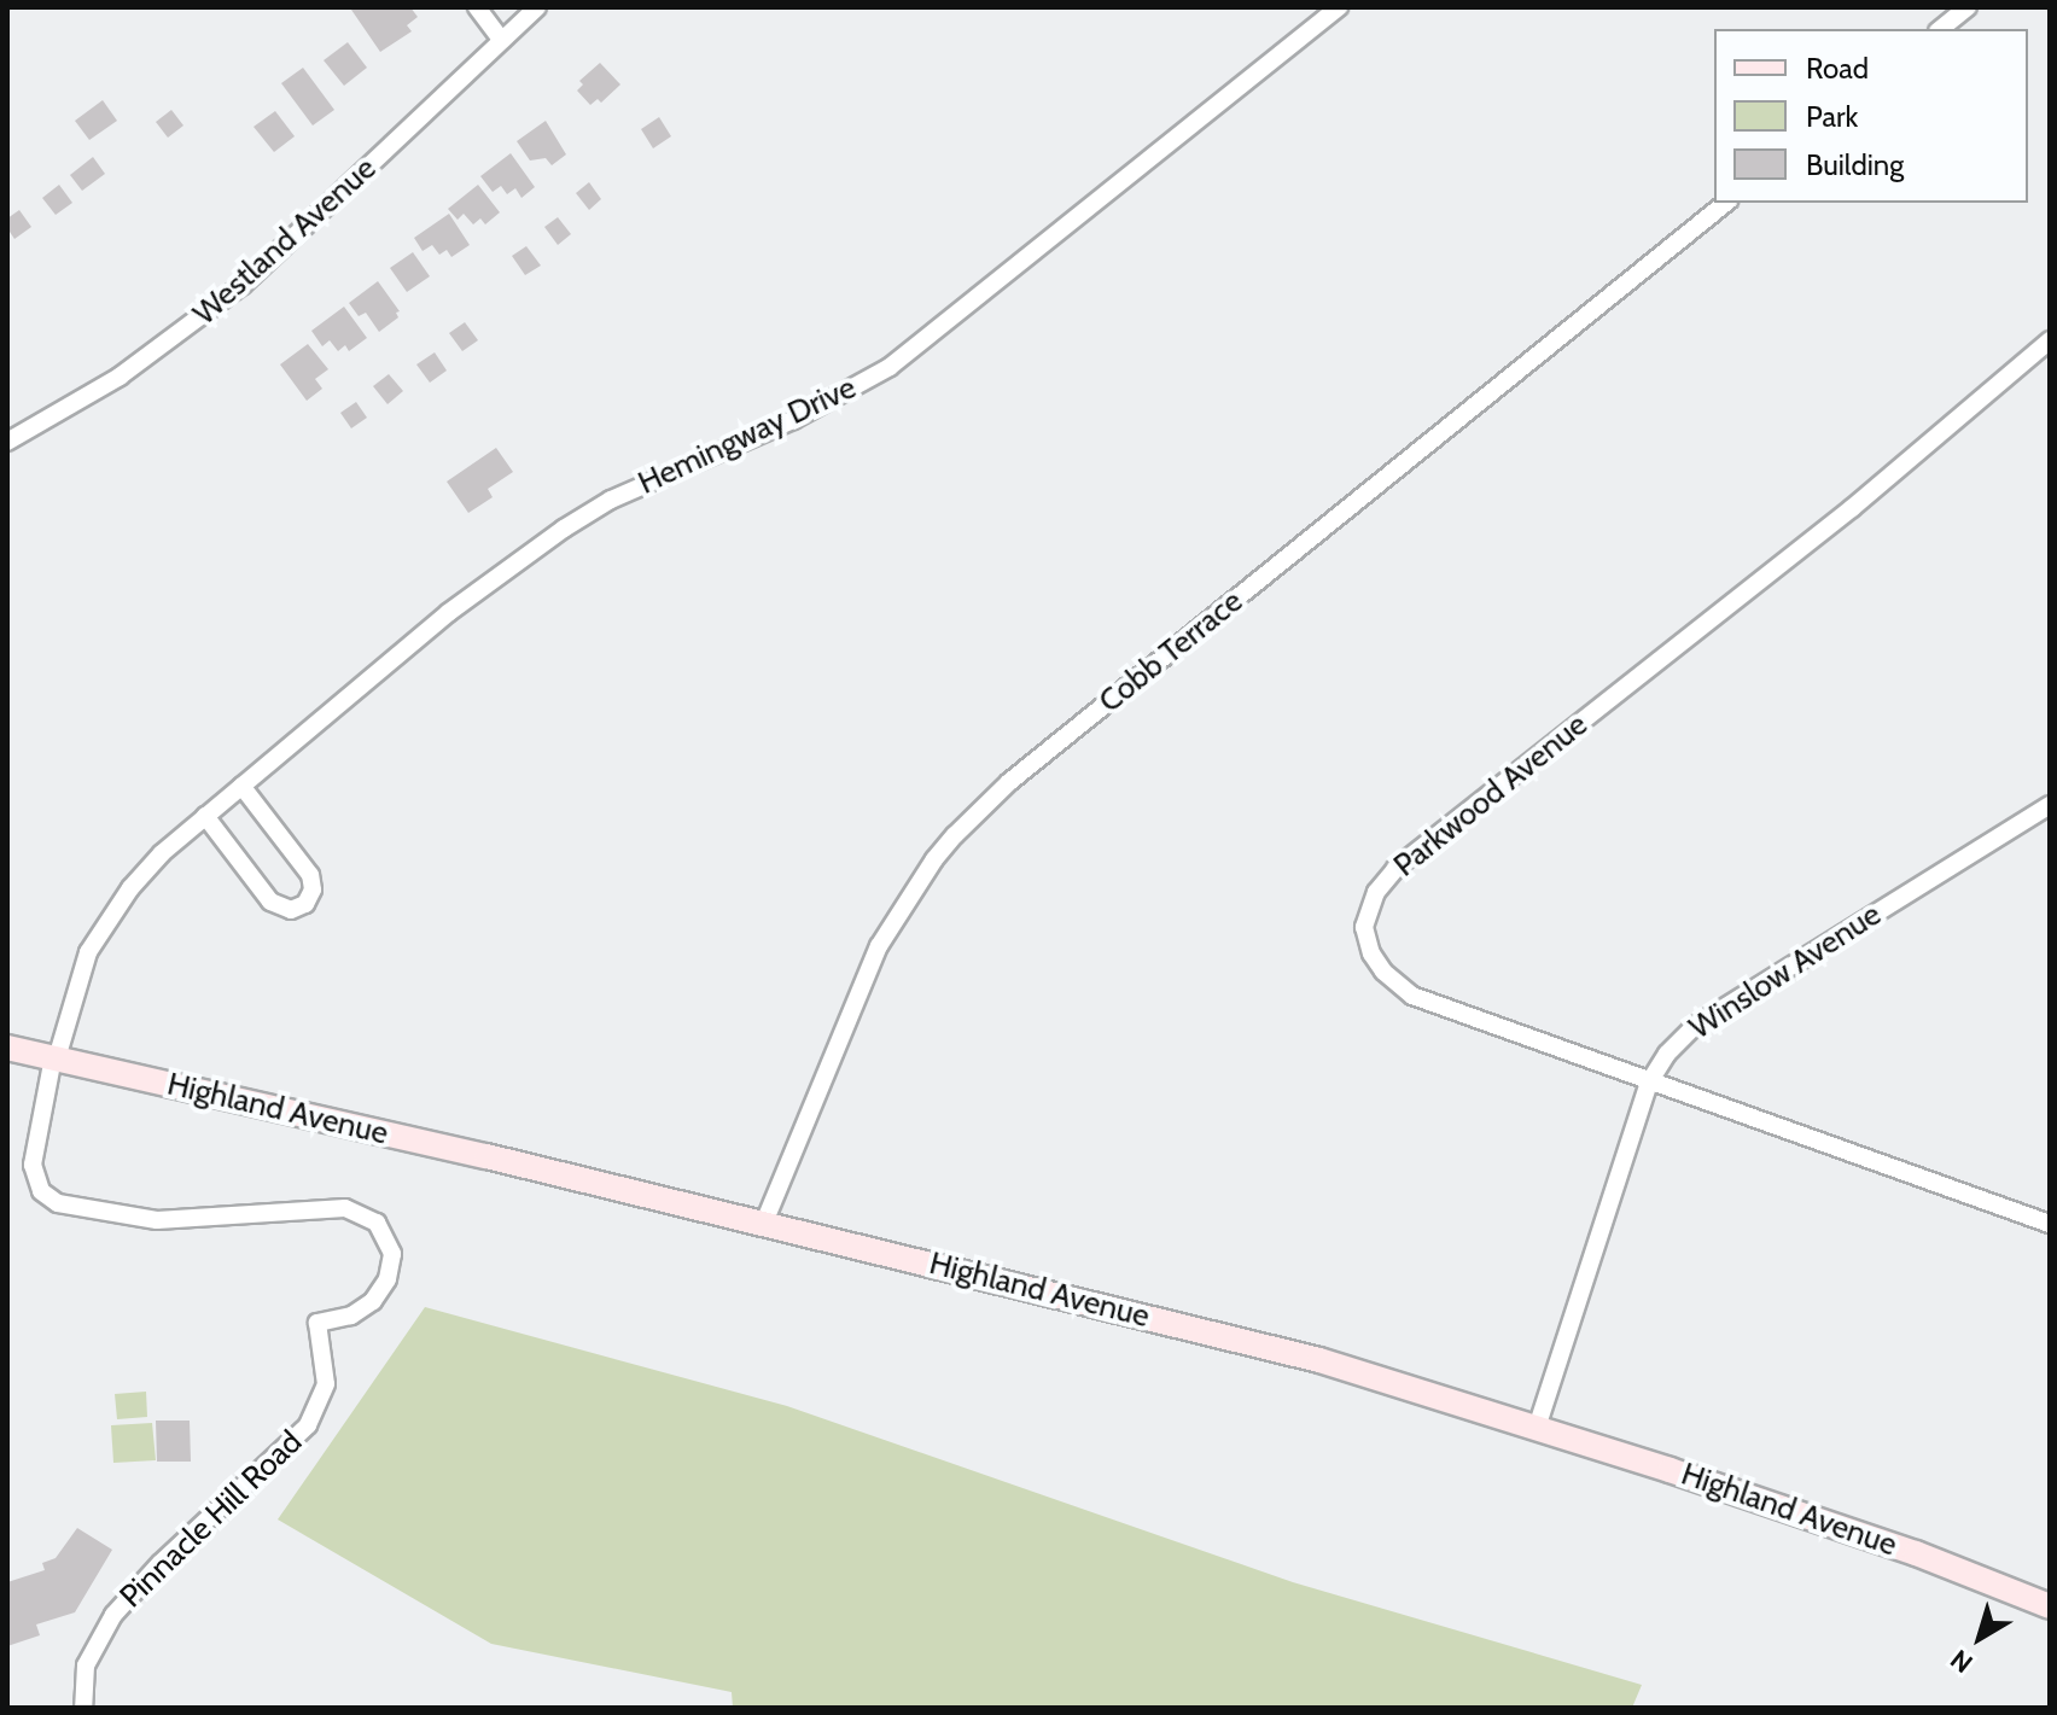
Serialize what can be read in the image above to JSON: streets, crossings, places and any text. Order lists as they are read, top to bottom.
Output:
{
  "streets": {
    "street": [
      "Westland Avenue",
      "Hemingway Drive",
      "Cobb Terrace",
      "Parkwood Avenue",
      "Winslow Avenue",
      "Highland Avenue",
      "Pinnacle Hill Road"
    ]
  },
  "crossings": [
    ["Hemingway Drive", "Highland Avenue"],
    ["Hemingway Drive", "Pinnacle Hill Road"],
    ["Cobb Terrace", "Highland Avenue"],
    ["Parkwood Avenue", "Winslow Avenue"],
    ["Winslow Avenue", "Highland Avenue"],
    ["Highland Avenue", "Pinnacle Hill Road"]
  ],
  "legend": ["Road", "Park", "Building"],
  "north": "bottom left"
}
